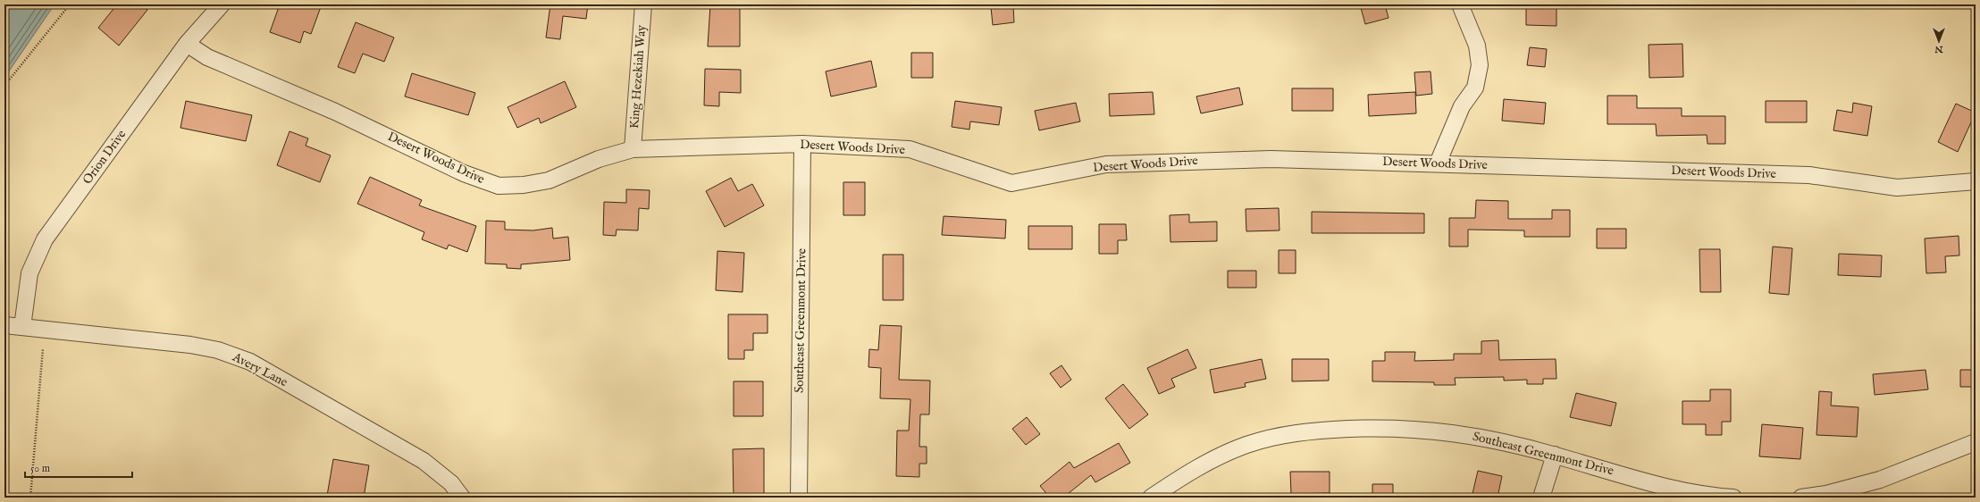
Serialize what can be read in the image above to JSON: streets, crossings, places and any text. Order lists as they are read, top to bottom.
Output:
{
  "streets": {
    "street": [
      "King Hezekiah Way",
      "Desert Woods Drive",
      "Orion Drive",
      "Southeast Greenmont Drive",
      "Avery Lane"
    ]
  },
  "crossings": [
    ["King Hezekiah Way", "Desert Woods Drive"],
    ["Desert Woods Drive", "Orion Drive"],
    ["Desert Woods Drive", "Southeast Greenmont Drive"],
    ["Orion Drive", "Avery Lane"]
  ],
  "scale_bar": "50 m",
  "north": "bottom"
}
